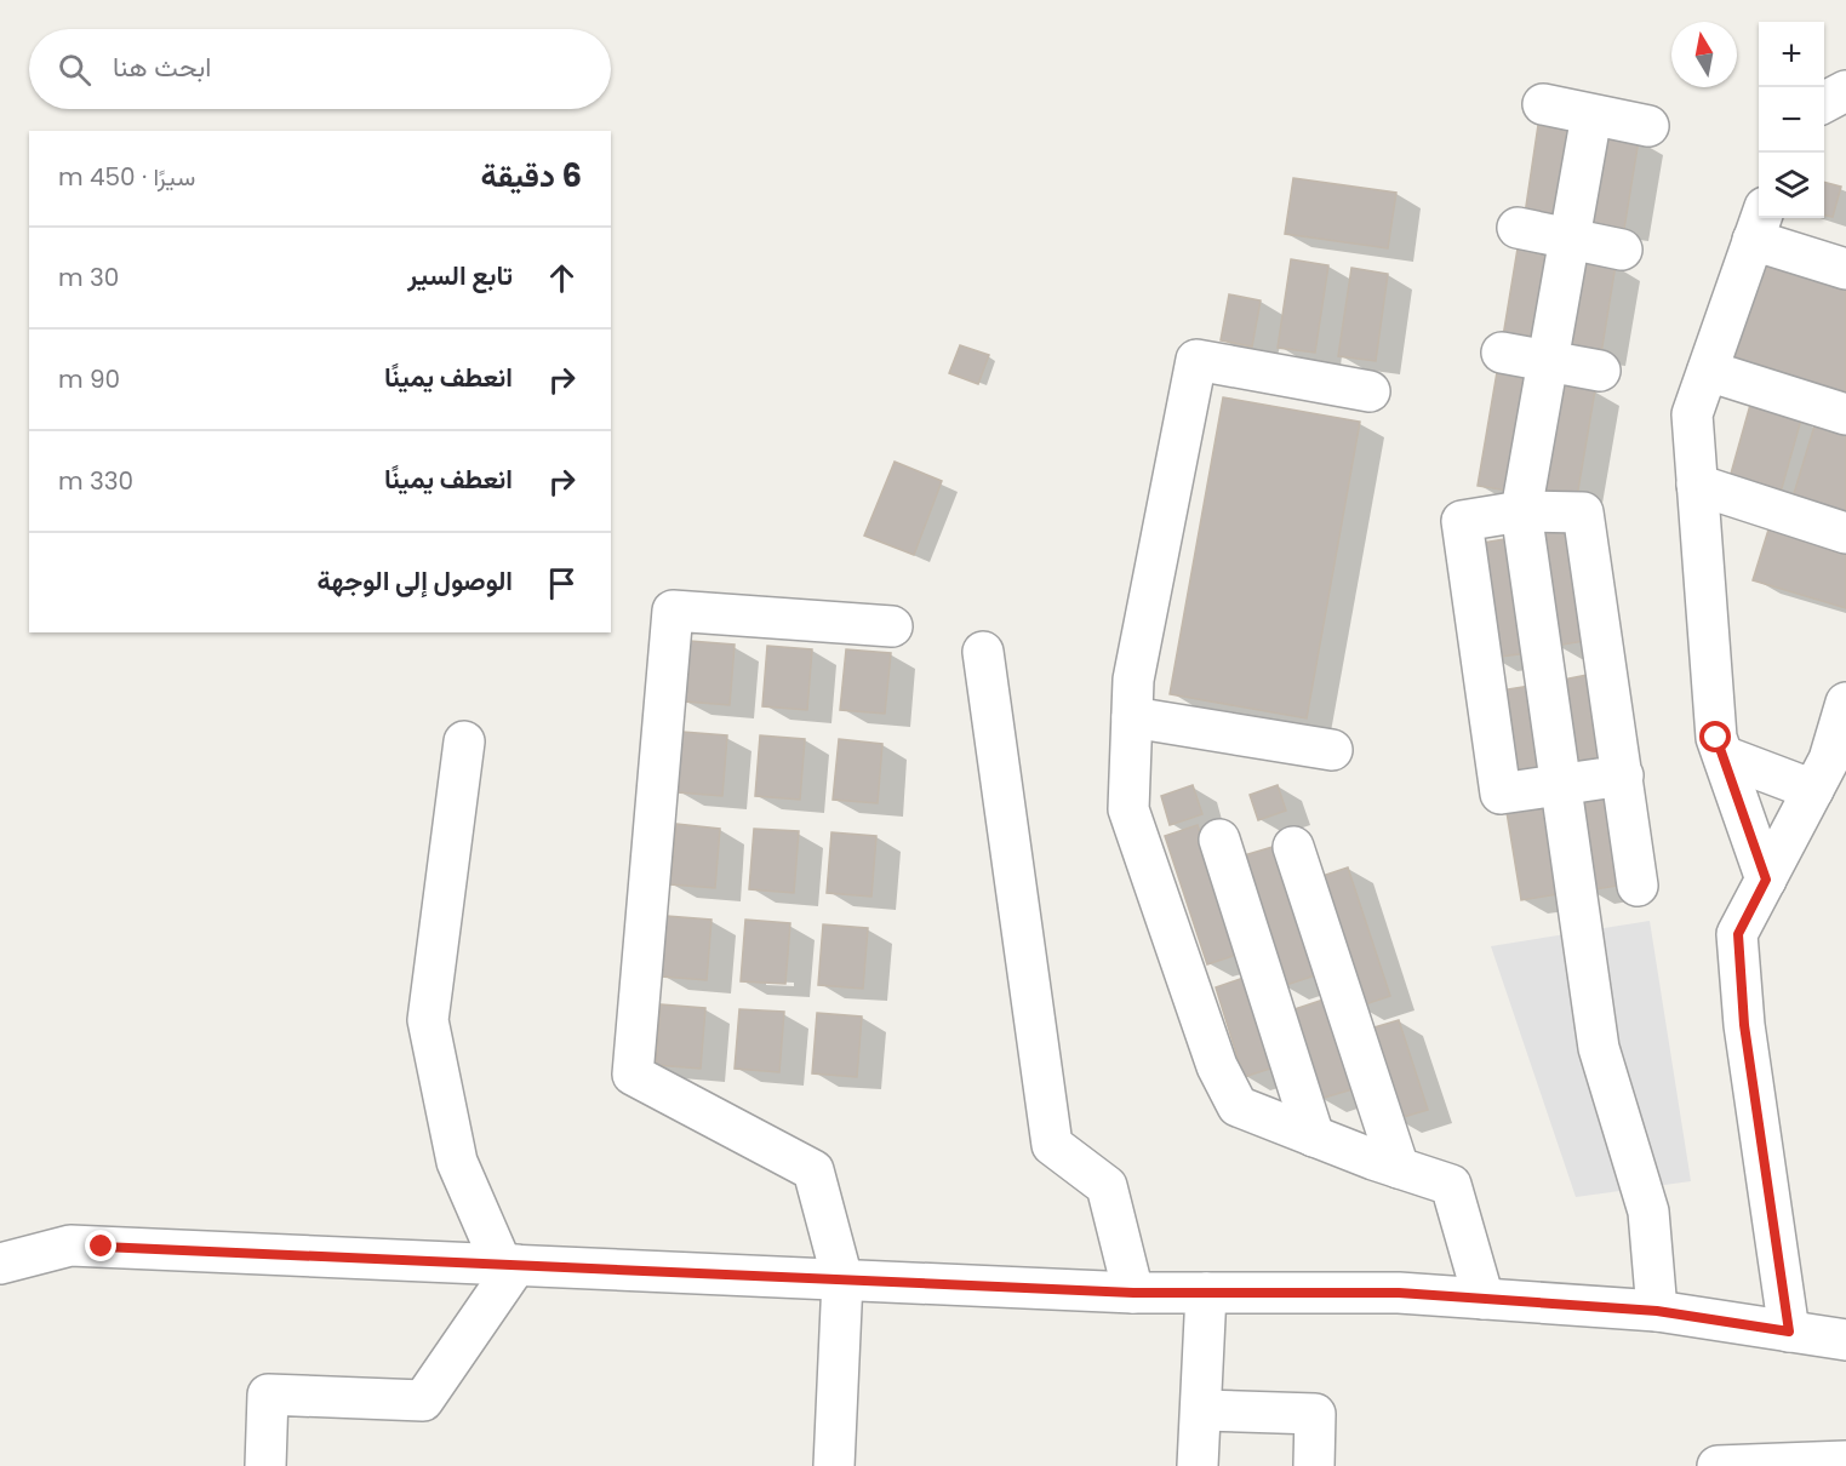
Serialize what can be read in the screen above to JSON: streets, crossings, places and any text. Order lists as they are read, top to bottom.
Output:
{
  "north": "top",
  "page": {
    "map_buttons": ["+", "−"],
    "search": "ابحث هنا",
    "heading": ["6 دقيقة", "سيرًا · 450 m"],
    "list": [
      ["تابع السير", "30 m"],
      ["انعطف يمينًا", "90 m"],
      ["انعطف يمينًا", "330 m"],
      "الوصول إلى الوجهة"
    ]
  }
}
